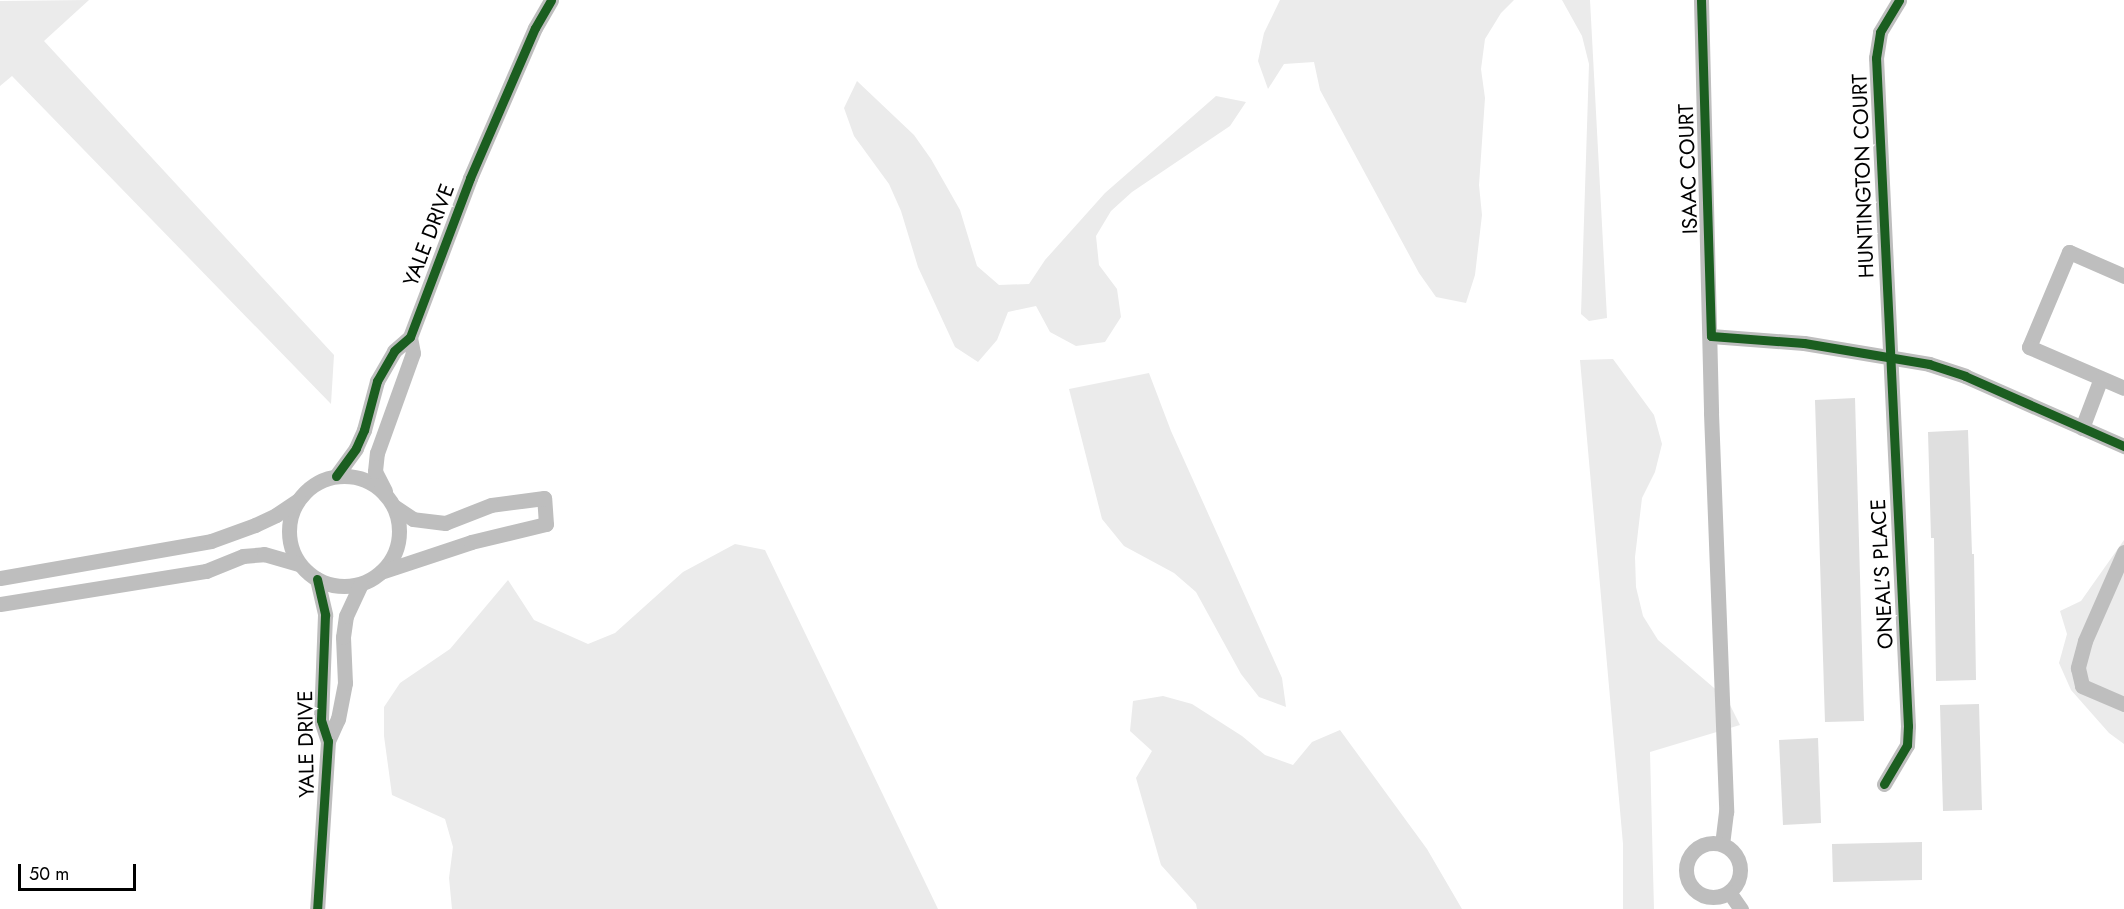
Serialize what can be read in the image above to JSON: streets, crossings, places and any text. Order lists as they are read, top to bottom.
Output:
{
  "streets": {
    "street": [
      "ISAAC COURT",
      "HUNTINGTON COURT",
      "YALE DRIVE",
      "ONEAL'S PLACE"
    ]
  },
  "crossings": [
    ["HUNTINGTON COURT", "ONEAL'S PLACE"]
  ],
  "scale_bar": "50 m"
}
